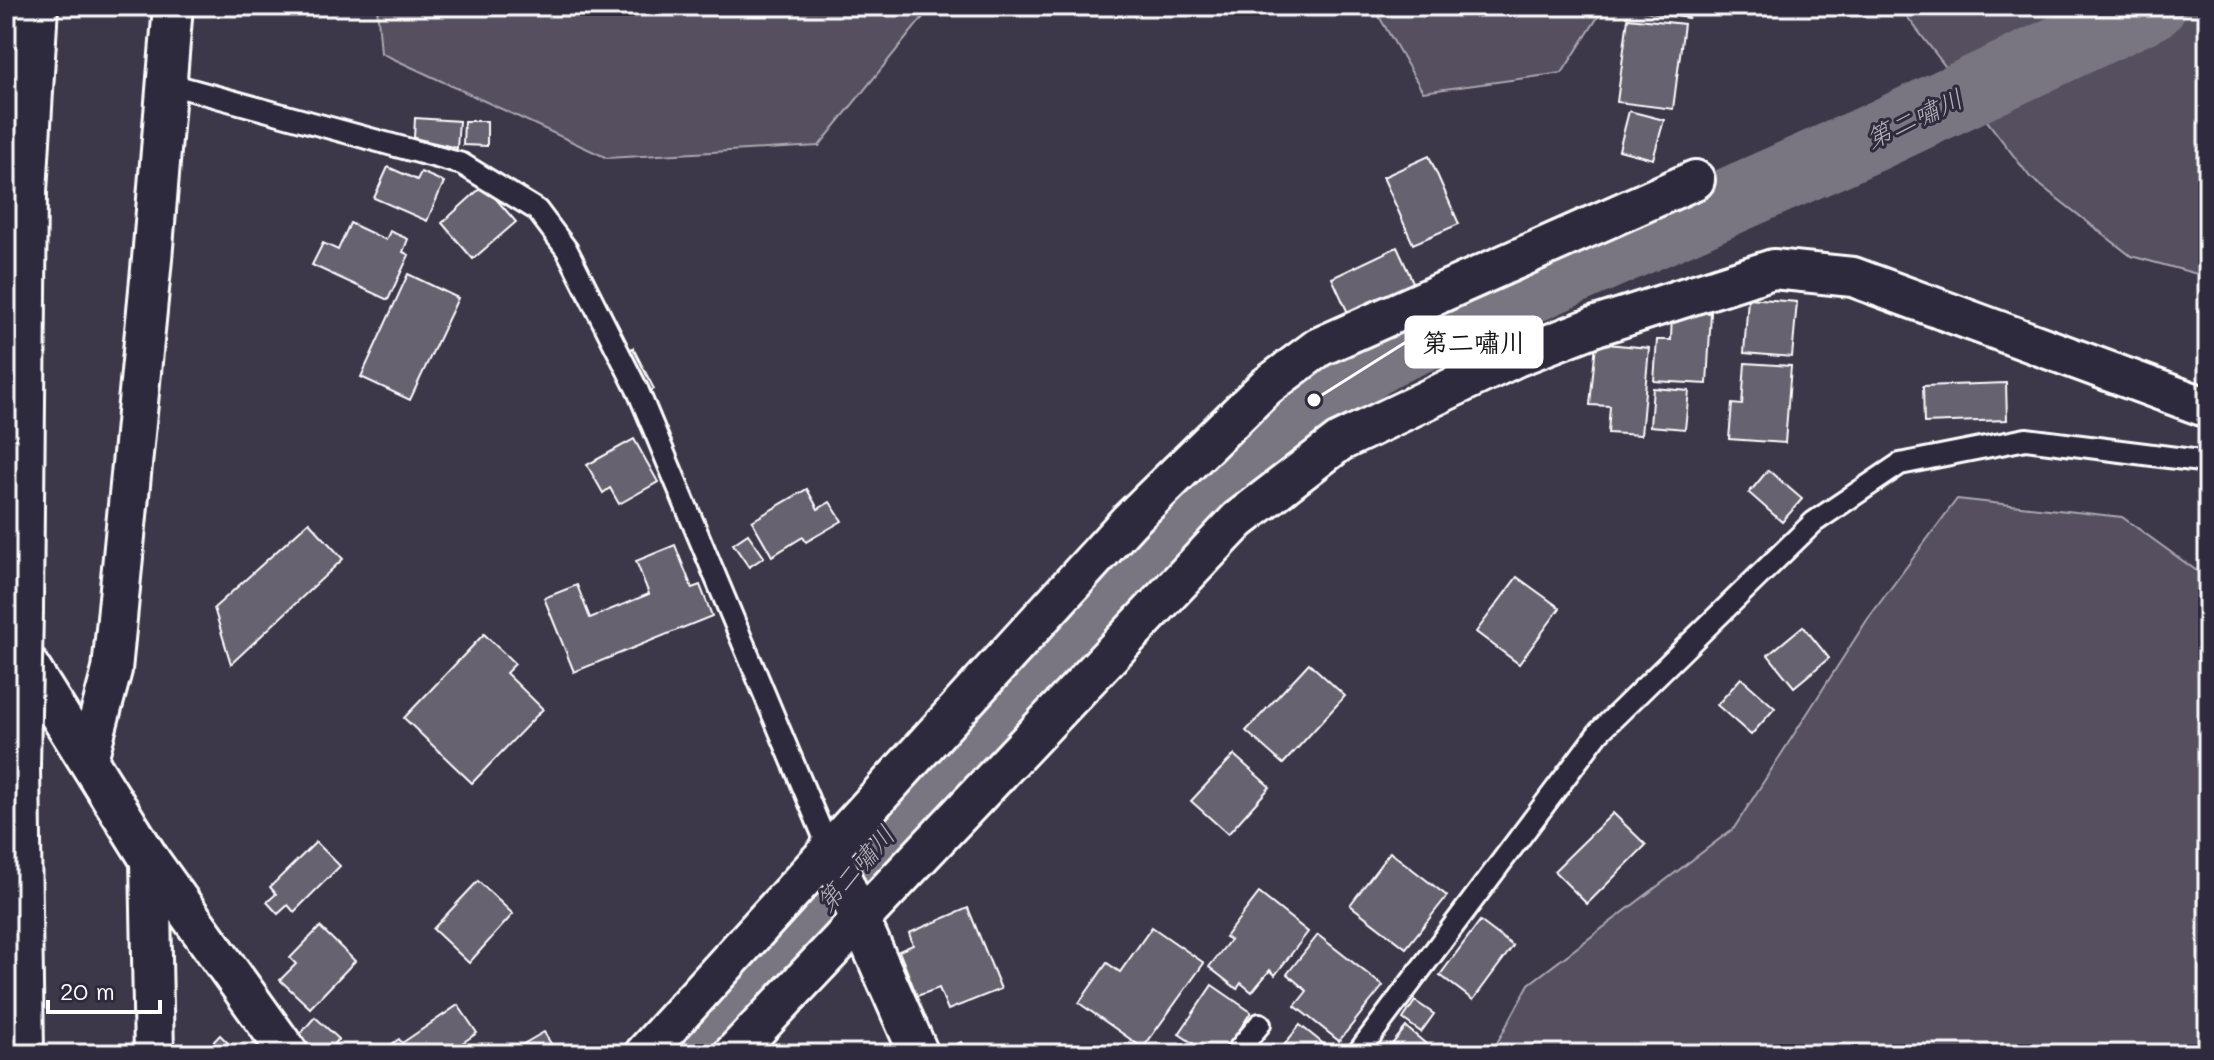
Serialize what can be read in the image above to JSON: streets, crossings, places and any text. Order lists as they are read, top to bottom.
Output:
{
  "water": ["第二嘯川"],
  "places": ["第二嘯川"],
  "scale_bar": "20 m"
}
